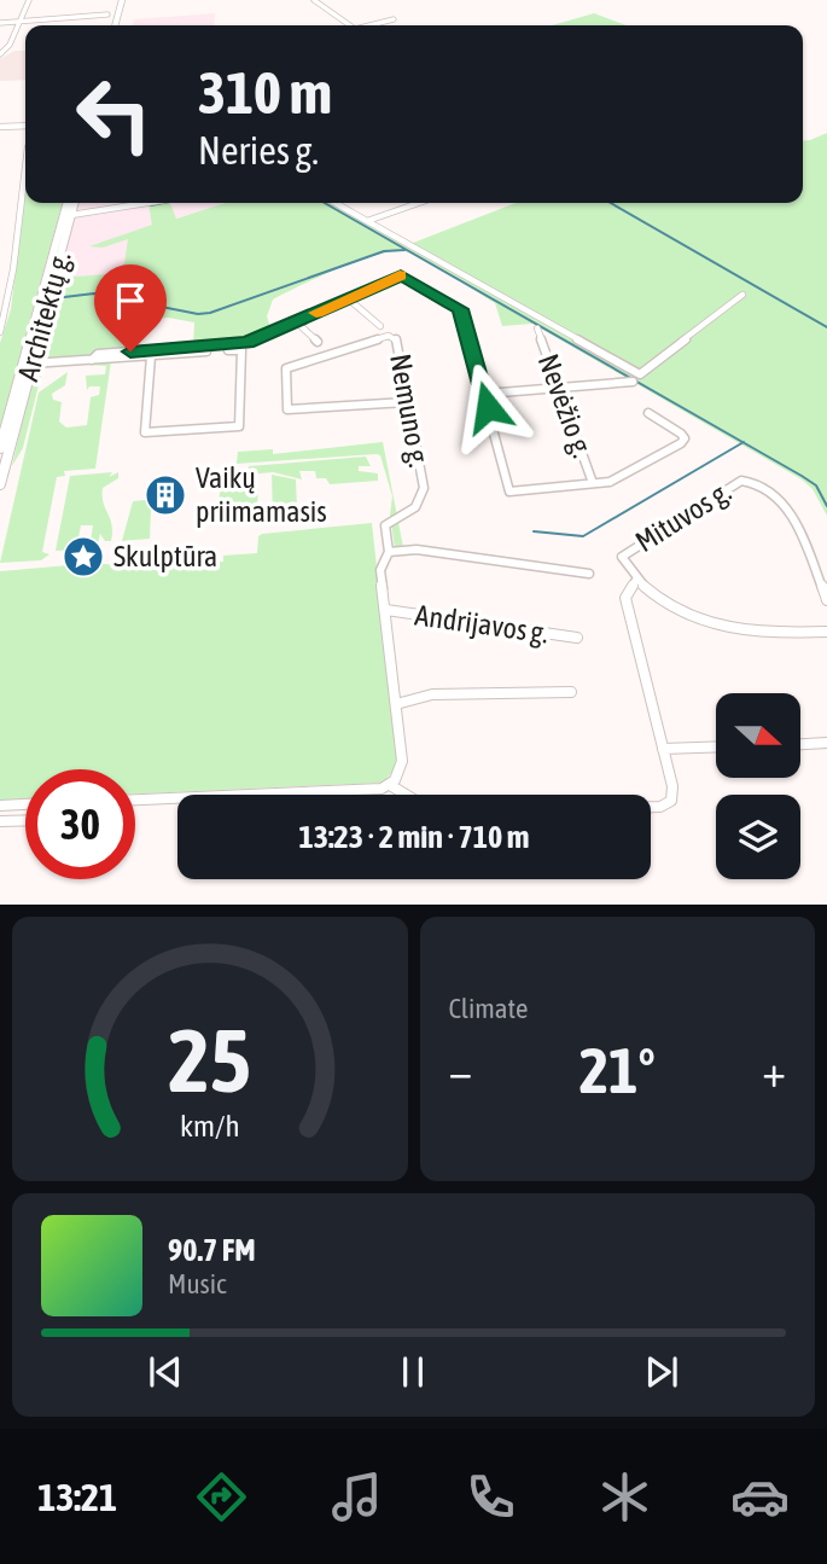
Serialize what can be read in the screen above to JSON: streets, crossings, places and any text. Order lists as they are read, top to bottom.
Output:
{
  "streets": {
    "main road": ["Architektų g."],
    "street": [
      "Nevėžio g.",
      "Nemuno g.",
      "Mituvos g.",
      "Andrijavos g."
    ]
  },
  "places": {
    "building": ["Vaikų priimamasis"],
    "place": ["Skulptūra"]
  },
  "north": "right",
  "page": {
    "turn": ["310 m", "Neries g."],
    "limit": "30",
    "trip": "13:23 · 2 min · 710 m",
    "tile": "Climate",
    "heat": ["−", "21°", "+"],
    "song": ["90.7 FM", "Music"],
    "tabs": "13:21",
    "gauge": ["25", "km/h"]
  }
}
